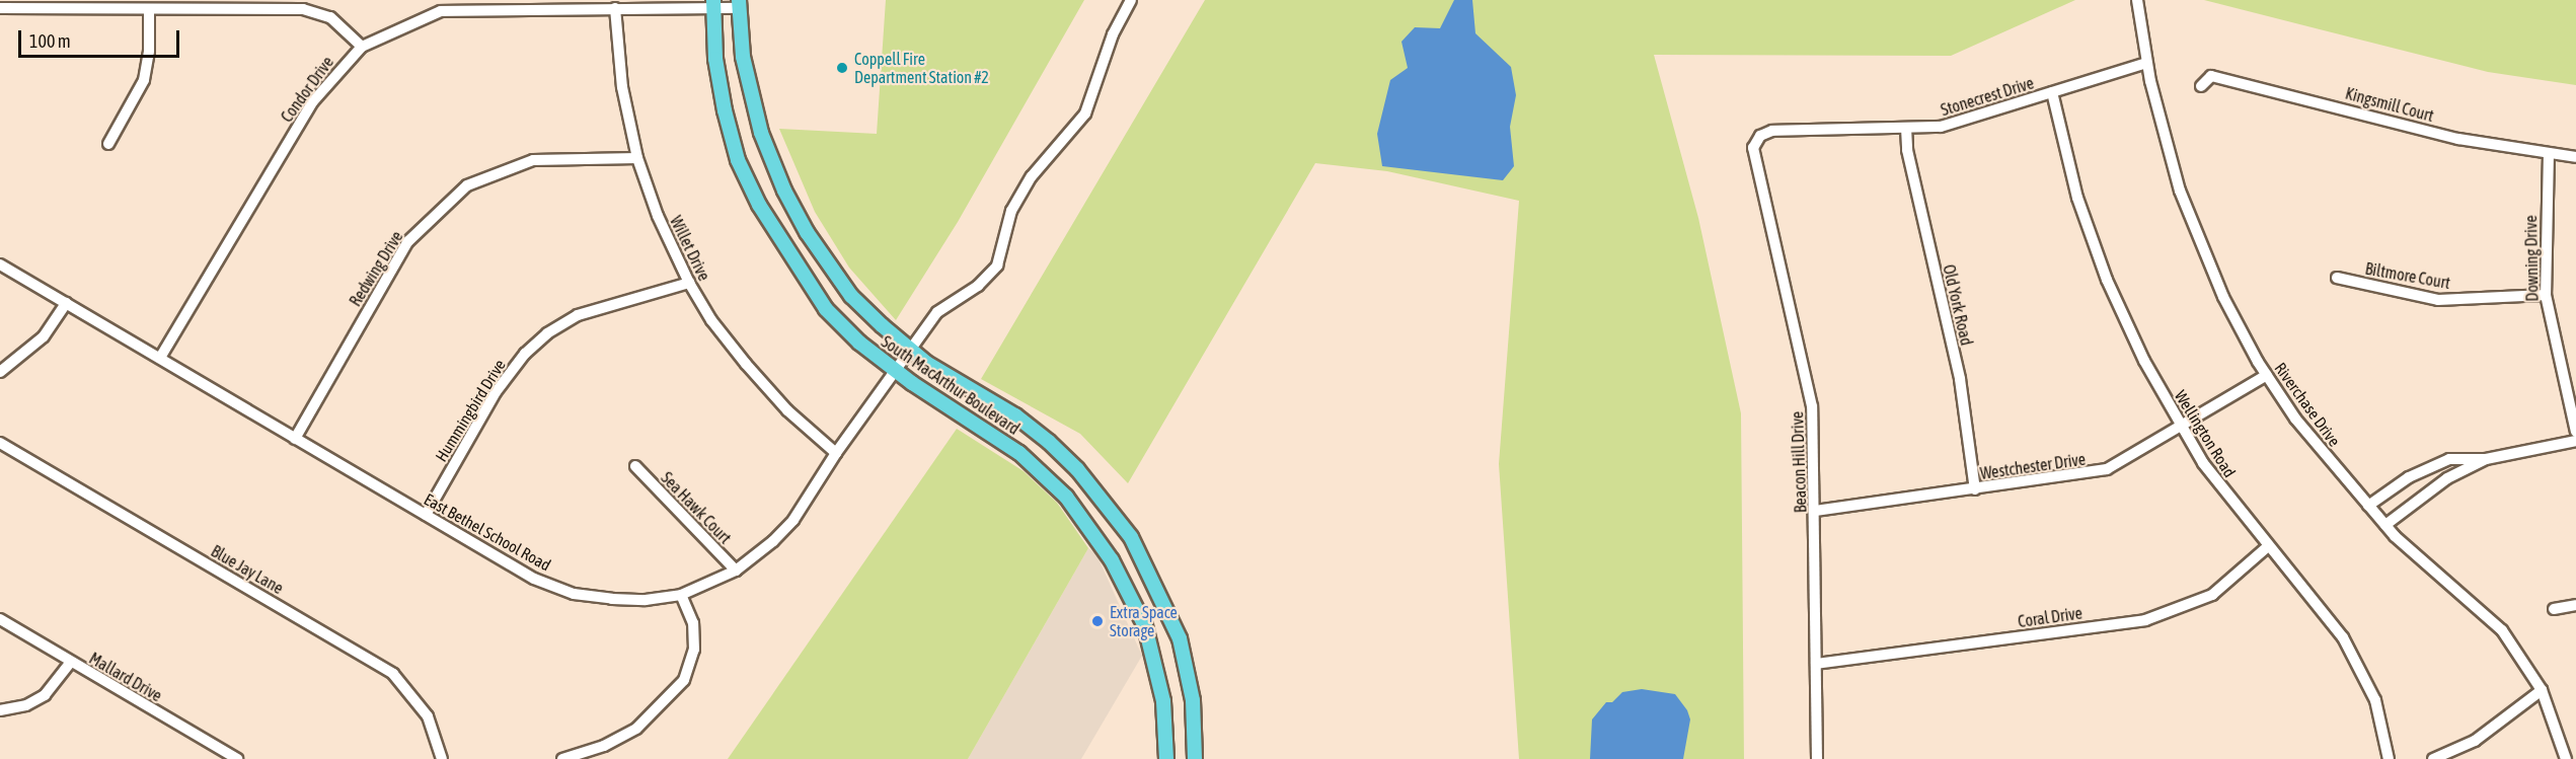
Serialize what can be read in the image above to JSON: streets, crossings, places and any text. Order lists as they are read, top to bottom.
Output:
{
  "streets": {
    "main road": ["South MacArthur Boulevard"],
    "street": [
      "Condor Drive",
      "Stonecrest Drive",
      "Kingsmill Court",
      "Willet Drive",
      "Downing Drive",
      "Redwing Drive",
      "Biltmore Court",
      "Old York Road",
      "Riverchase Drive",
      "Hummingbird Drive",
      "Wellington Road",
      "Beacon Hill Drive",
      "Westchester Drive",
      "Sea Hawk Court",
      "East Bethel School Road",
      "Blue Jay Lane",
      "Coral Drive",
      "Mallard Drive"
    ]
  },
  "crossings": [
    ["Condor Drive", "Willet Drive"],
    ["Condor Drive", "South MacArthur Boulevard"],
    ["Condor Drive", "East Bethel School Road"],
    ["Stonecrest Drive", "Old York Road"],
    ["Stonecrest Drive", "Riverchase Drive"],
    ["Stonecrest Drive", "Wellington Road"],
    ["Stonecrest Drive", "Beacon Hill Drive"],
    ["Kingsmill Court", "Downing Drive"],
    ["Willet Drive", "Redwing Drive"],
    ["Willet Drive", "Hummingbird Drive"],
    ["Willet Drive", "East Bethel School Road"],
    ["Downing Drive", "Biltmore Court"],
    ["Redwing Drive", "East Bethel School Road"],
    ["Old York Road", "Westchester Drive"],
    ["South MacArthur Boulevard", "East Bethel School Road"],
    ["Riverchase Drive", "Westchester Drive"],
    ["Hummingbird Drive", "East Bethel School Road"],
    ["Wellington Road", "Westchester Drive"],
    ["Wellington Road", "Coral Drive"],
    ["Beacon Hill Drive", "Westchester Drive"],
    ["Beacon Hill Drive", "Coral Drive"],
    ["Sea Hawk Court", "East Bethel School Road"]
  ],
  "places": ["Coppell Fire Department Station #2", "Extra Space Storage"],
  "scale_bar": "100 m"
}
